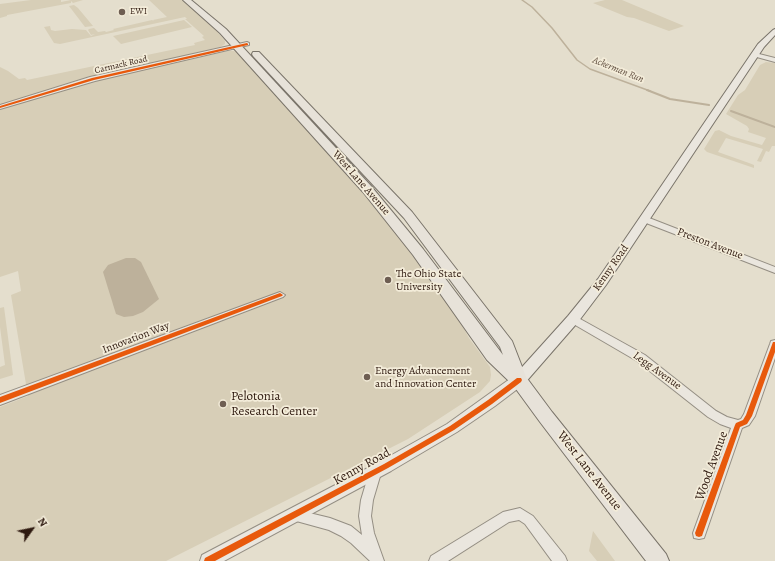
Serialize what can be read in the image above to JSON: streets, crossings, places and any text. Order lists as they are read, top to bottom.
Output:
{
  "streets": {
    "main road": ["West Lane Avenue", "Kenny Road"],
    "street": [
      "Carmack Road",
      "Preston Avenue",
      "Innovation Way",
      "Legg Avenue",
      "Wood Avenue"
    ]
  },
  "crossings": [
    ["Carmack Road", "West Lane Avenue"],
    ["West Lane Avenue", "Kenny Road"],
    ["Preston Avenue", "Kenny Road"],
    ["Kenny Road", "Legg Avenue"],
    ["Legg Avenue", "Wood Avenue"]
  ],
  "water": ["Ackerman Run"],
  "places": [
    "EWI",
    "The Ohio State University",
    "Energy Advancement and Innovation Center",
    "Pelotonia Research Center"
  ],
  "north": "top right"
}
